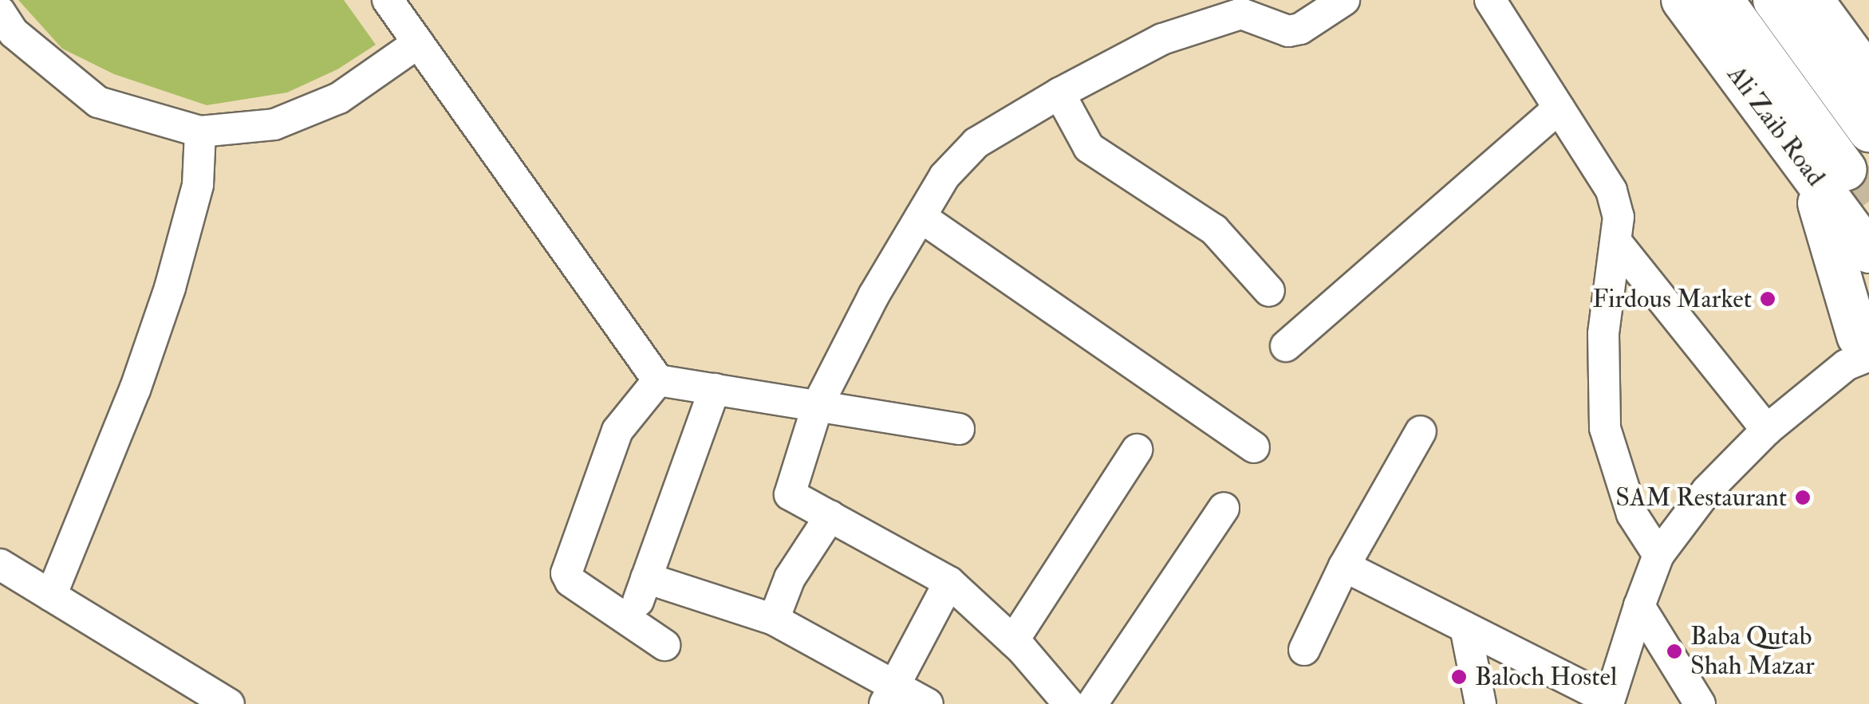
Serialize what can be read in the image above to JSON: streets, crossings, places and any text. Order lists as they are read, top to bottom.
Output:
{
  "streets": {
    "street": ["Ali Zaib Road"]
  },
  "places": [
    "Firdous Market",
    "SAM Restaurant",
    "Baba Qutab Shah Mazar",
    "Baloch Hostel"
  ]
}
